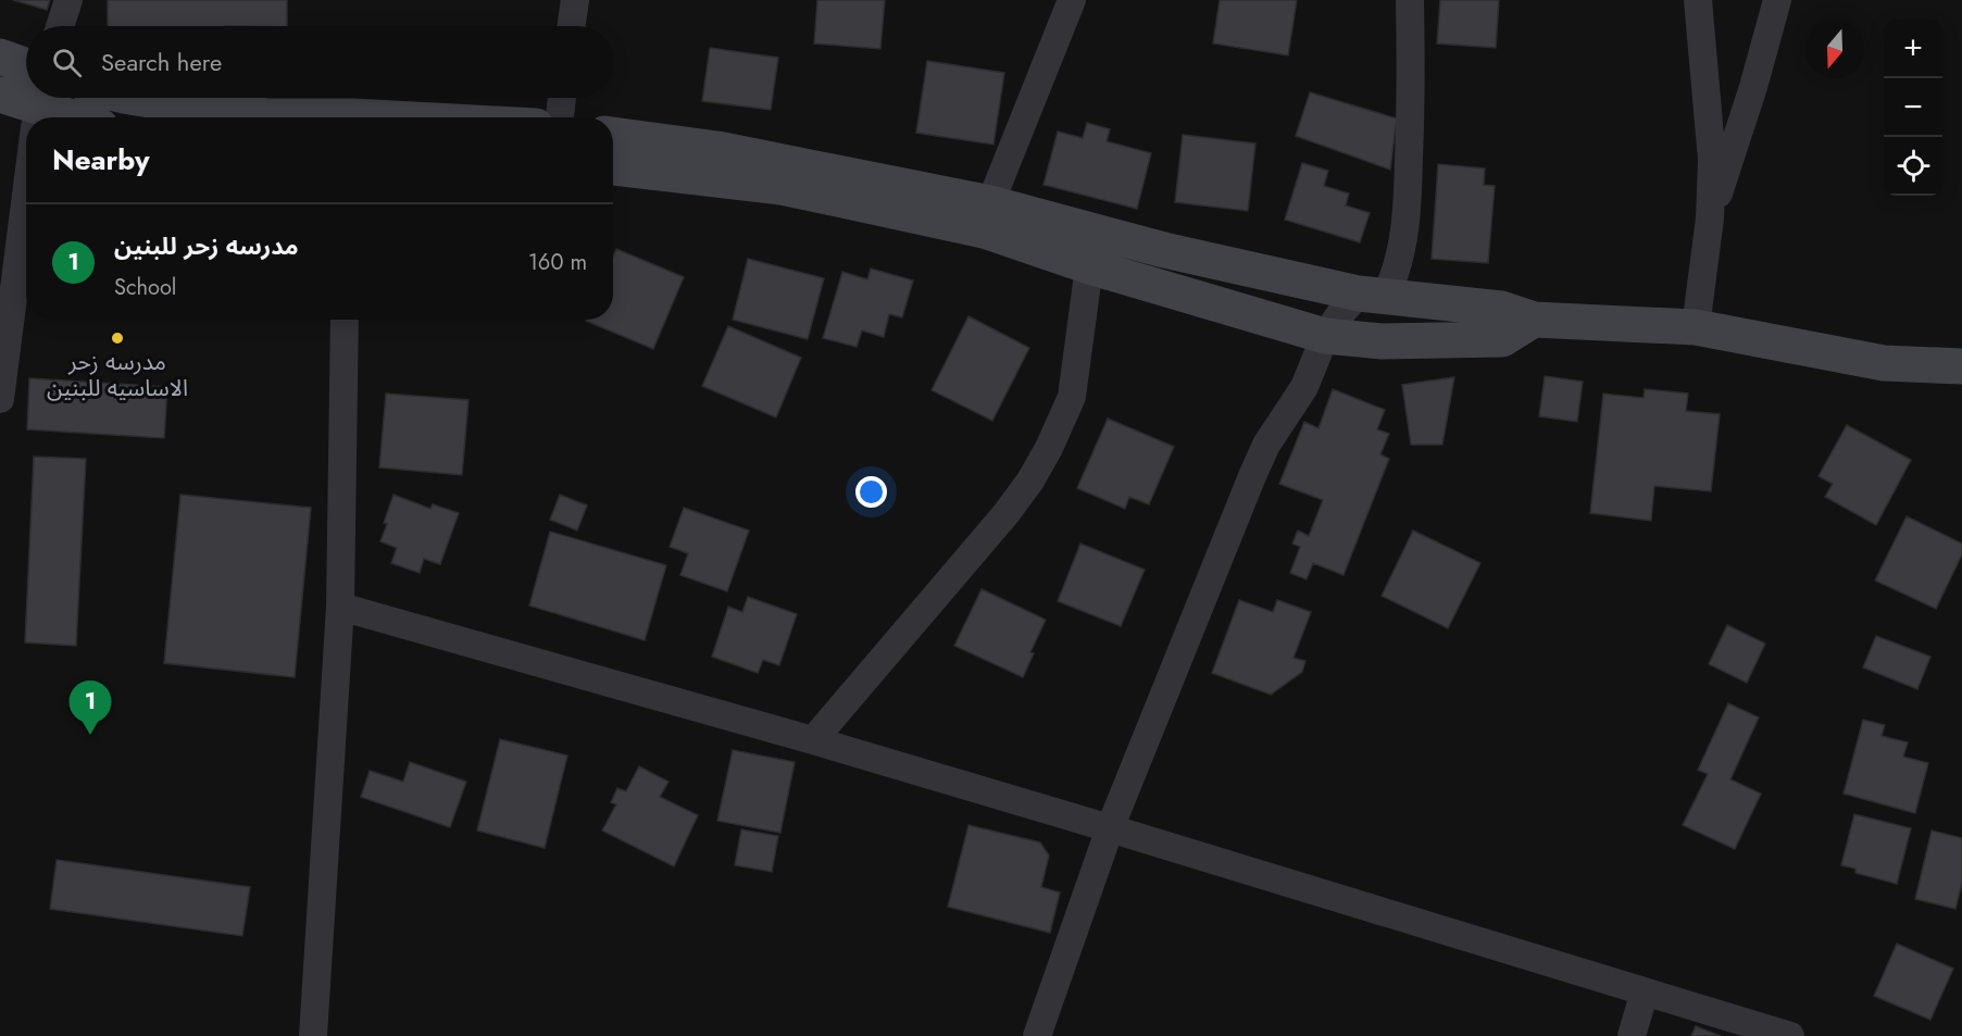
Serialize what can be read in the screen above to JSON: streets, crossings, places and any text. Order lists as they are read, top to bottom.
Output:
{
  "places": ["مدرسه زحر الاساسيه للبنين"],
  "north": "bottom",
  "page": {
    "map_buttons": ["+", "−"],
    "search": "Search here",
    "heading": "Nearby",
    "list": [
      {
        "mark": "1",
        "name": "مدرسه زحر للبنين",
        "note": "School",
        "value": "160 m"
      }
    ],
    "pins": "1"
  }
}
